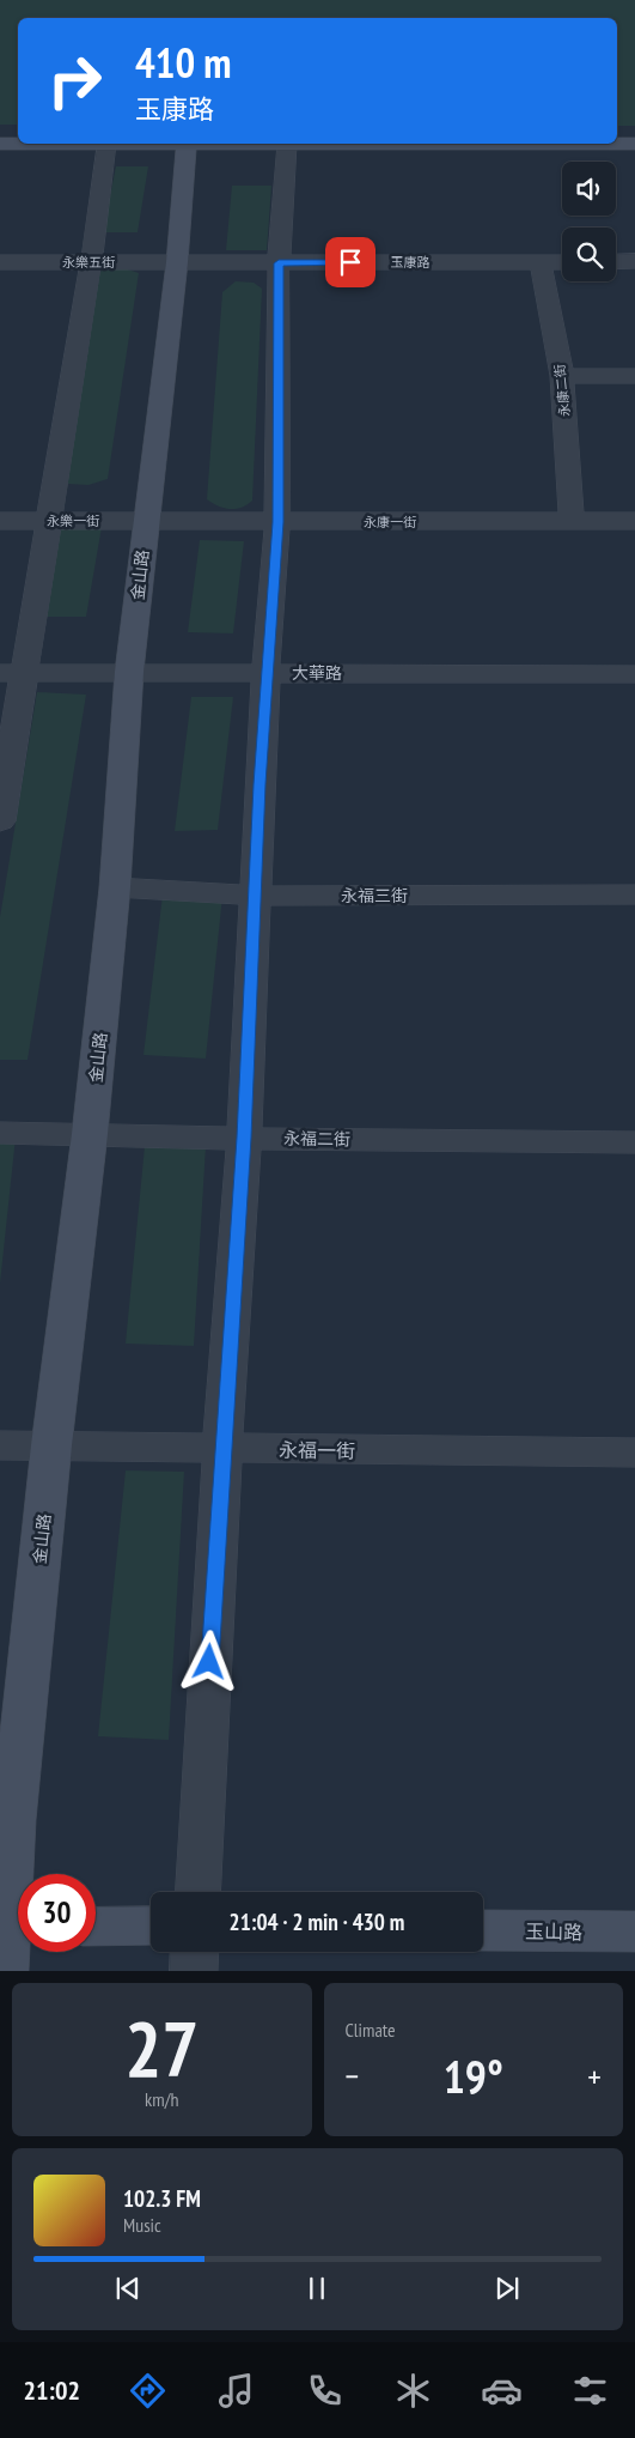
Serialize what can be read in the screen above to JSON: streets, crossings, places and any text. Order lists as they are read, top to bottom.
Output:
{
  "streets": {
    "street": [
      "永樂五街",
      "玉康路",
      "永康二街",
      "永樂一街",
      "永康一街",
      "金山路",
      "大華路",
      "永福三街",
      "永福二街",
      "永福一街",
      "玉山路"
    ]
  },
  "crossings": [
    ["永樂五街", "玉康路"],
    ["永樂五街", "金山路"],
    ["玉康路", "永康二街"],
    ["玉康路", "金山路"],
    ["永康二街", "永康一街"],
    ["永樂一街", "永康一街"],
    ["永樂一街", "金山路"],
    ["永康一街", "金山路"],
    ["金山路", "大華路"],
    ["金山路", "永福三街"],
    ["金山路", "永福二街"],
    ["金山路", "永福一街"]
  ],
  "page": {
    "turn": ["410 m", "玉康路"],
    "limit": "30",
    "trip": "21:04 · 2 min · 430 m",
    "tile": [
      ["27", "km/h"],
      "Climate"
    ],
    "heat": ["−", "19°", "+"],
    "song": ["102.3 FM", "Music"],
    "tabs": "21:02"
  }
}
